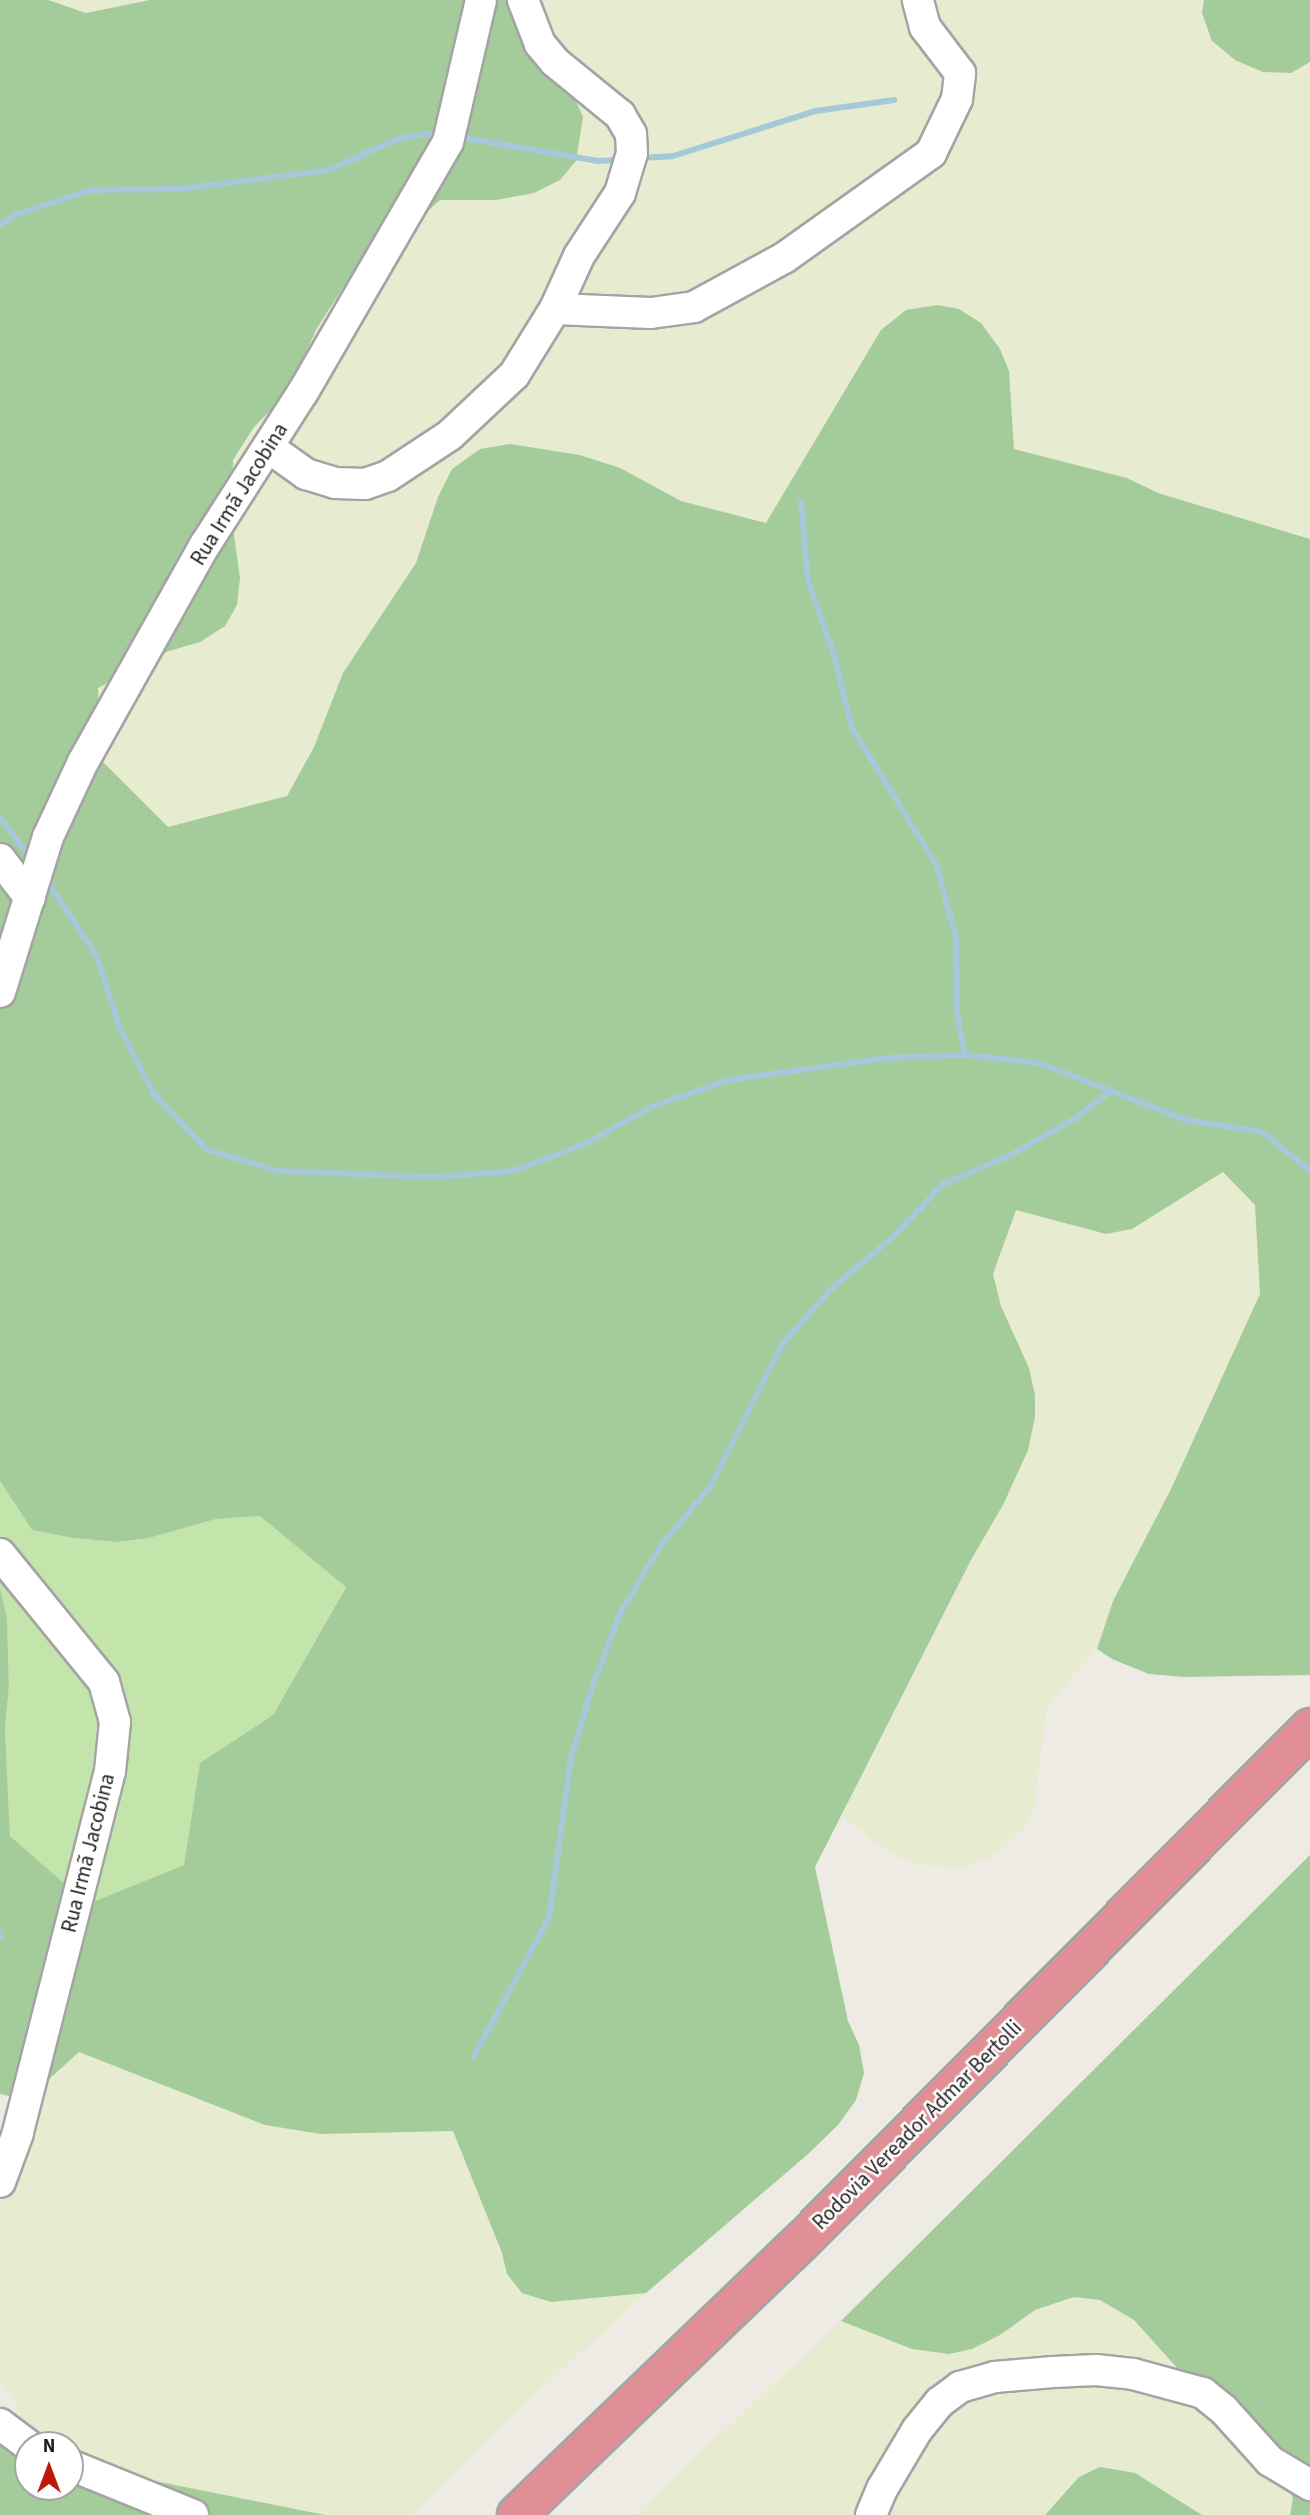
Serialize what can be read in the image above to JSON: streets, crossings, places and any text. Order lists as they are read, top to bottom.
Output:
{
  "streets": {
    "highway": ["Rodovia Vereador Admar Bertolli"],
    "street": ["Rua Irmã Jacobina"]
  },
  "north": "top"
}
